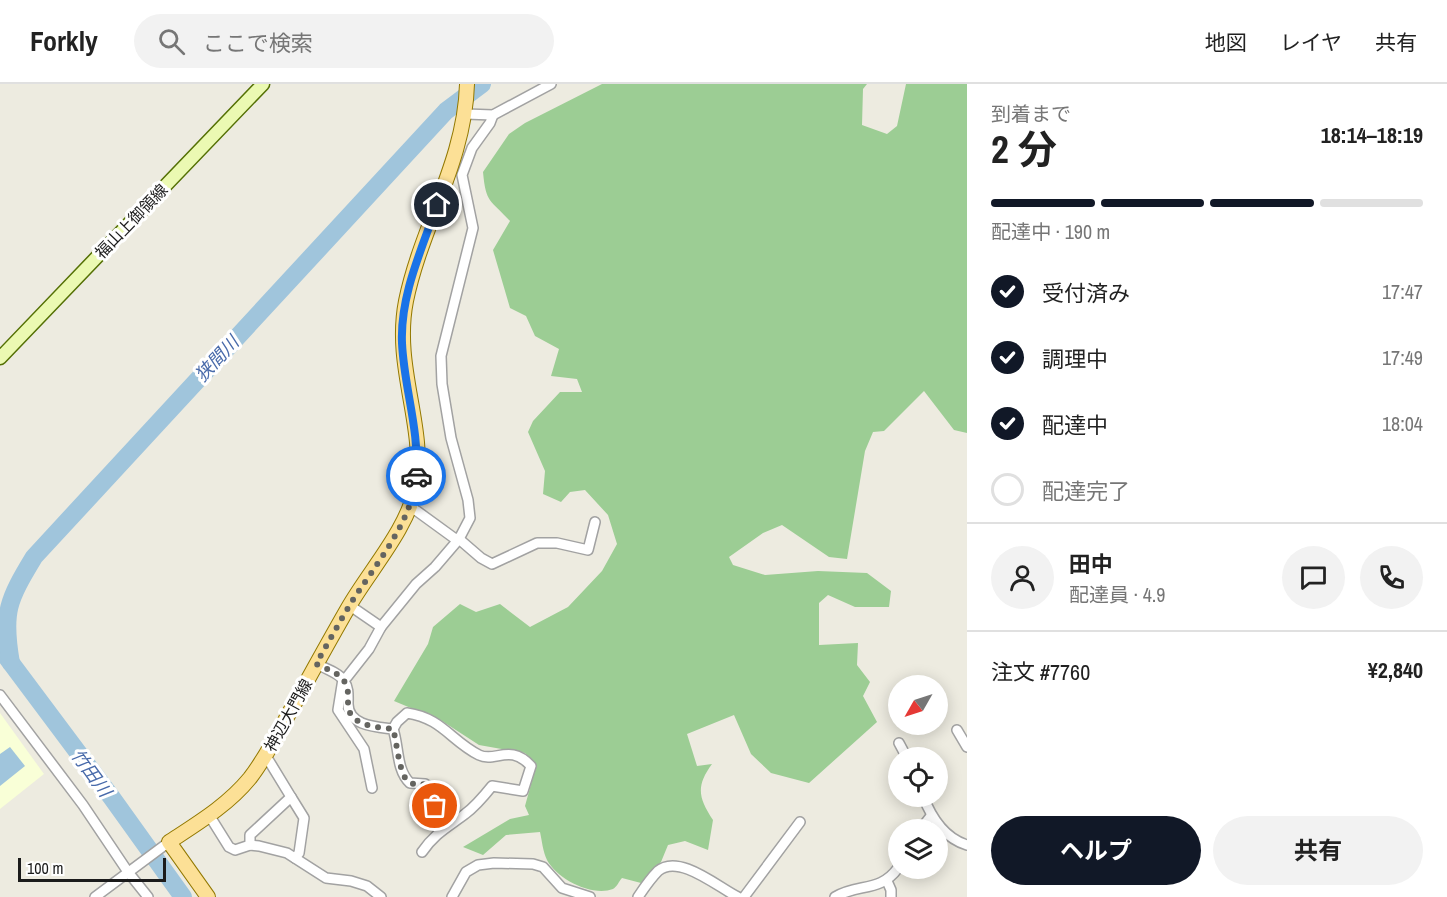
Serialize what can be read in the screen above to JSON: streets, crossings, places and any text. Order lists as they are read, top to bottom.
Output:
{
  "streets": {
    "main road": ["福山上御領線", "神辺大門線"]
  },
  "water": ["狭間川", "竹田川"],
  "scale_bar": "100 m",
  "north": "bottom left",
  "page": {
    "header": "Forkly",
    "search": "ここで検索",
    "nav": ["地図", "レイヤ", "共有"],
    "heading": ["2 分", "到着まで", "18:14–18:19"],
    "panel": [
      "田中",
      "配達員 · 4.9",
      "注文 #7760",
      "¥2,840"
    ],
    "bar": "配達中 · 190 m",
    "list": [
      ["受付済み", "17:47"],
      ["調理中", "17:49"],
      ["配達中", "18:04"],
      "配達完了"
    ],
    "buttons": ["ヘルプ", "共有"],
    "scale": "100 m"
  }
}
